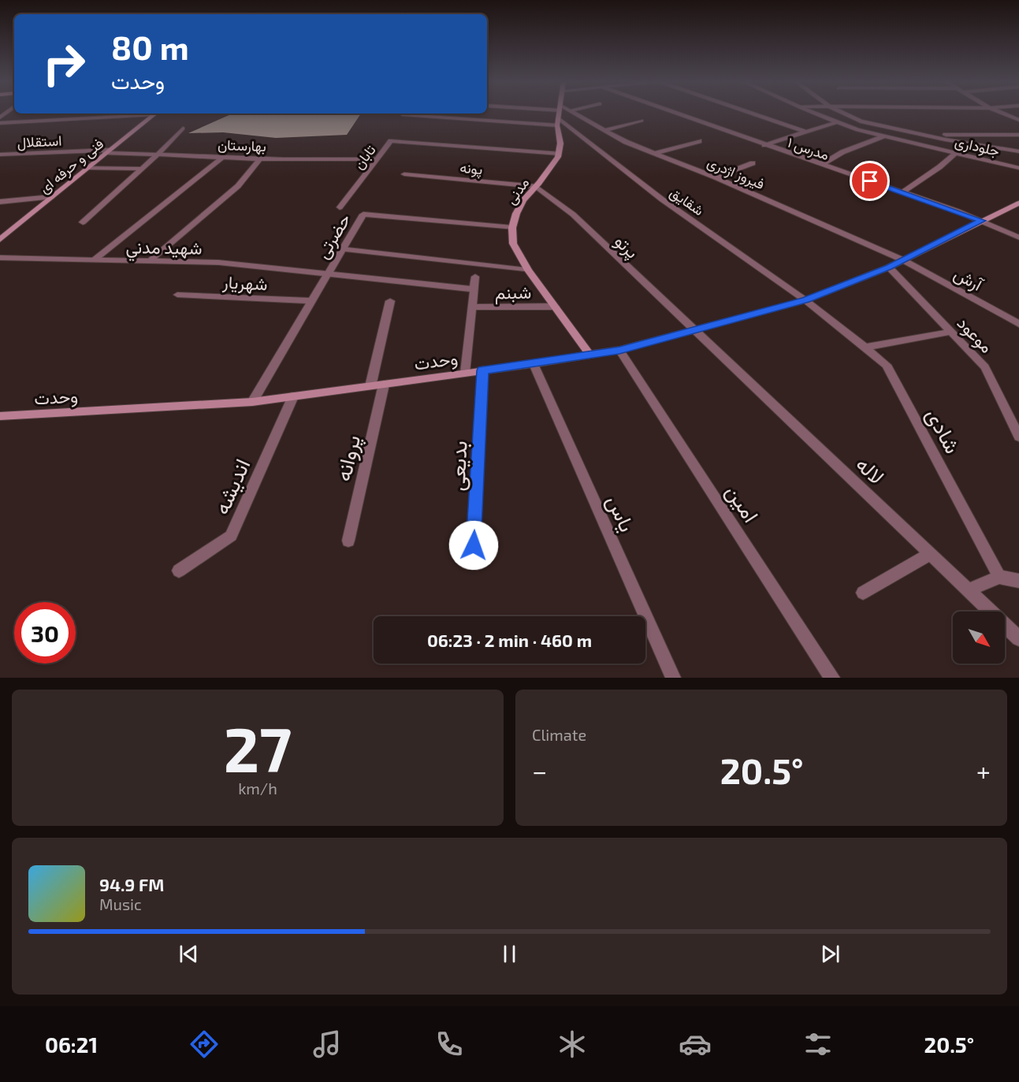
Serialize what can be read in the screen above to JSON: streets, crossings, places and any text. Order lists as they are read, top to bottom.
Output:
{
  "streets": {
    "street": [
      "استقلال",
      "بهارستان",
      "جلوداری",
      "مدرس ۱",
      "تابان",
      "فنی و حرفه ای",
      "پونه",
      "فیروز اژدری",
      "مدنی",
      "شقایق",
      "حضرتی",
      "پرتو",
      "شهيد مدني",
      "آرش",
      "شهریار",
      "شبنم",
      "موعود",
      "وحدت",
      "شادی",
      "پروانه",
      "بدیعی",
      "لاله",
      "اندیشه",
      "امین",
      "یاس"
    ]
  },
  "crossings": [
    ["استقلال", "بهارستان"],
    ["استقلال", "فنی و حرفه ای"],
    ["بهارستان", "تابان"],
    ["بهارستان", "فنی و حرفه ای"],
    ["مدرس ۱", "وحدت"],
    ["تابان", "مدنی"],
    ["پونه", "مدنی"],
    ["پونه", "پرتو"],
    ["فیروز اژدری", "شقایق"],
    ["فیروز اژدری", "آرش"],
    ["فیروز اژدری", "وحدت"],
    ["مدنی", "حضرتی"],
    ["مدنی", "پرتو"],
    ["مدنی", "شبنم"],
    ["مدنی", "وحدت"],
    ["شقایق", "وحدت"],
    ["شقایق", "شادی"],
    ["حضرتی", "شهيد مدني"],
    ["حضرتی", "شهریار"],
    ["حضرتی", "وحدت"],
    ["پرتو", "وحدت"],
    ["پرتو", "لاله"],
    ["آرش", "وحدت"],
    ["موعود", "وحدت"],
    ["وحدت", "شادی"],
    ["وحدت", "پروانه"],
    ["وحدت", "بدیعی"],
    ["وحدت", "لاله"],
    ["وحدت", "اندیشه"],
    ["وحدت", "امین"],
    ["وحدت", "یاس"]
  ],
  "north": "bottom right",
  "page": {
    "turn": ["80 m", "وحدت"],
    "limit": "30",
    "trip": "06:23 · 2 min · 460 m",
    "tile": [
      ["27", "km/h"],
      "Climate"
    ],
    "heat": ["−", "20.5°", "+"],
    "song": ["94.9 FM", "Music"],
    "tabs": ["06:21", "20.5°"]
  }
}
